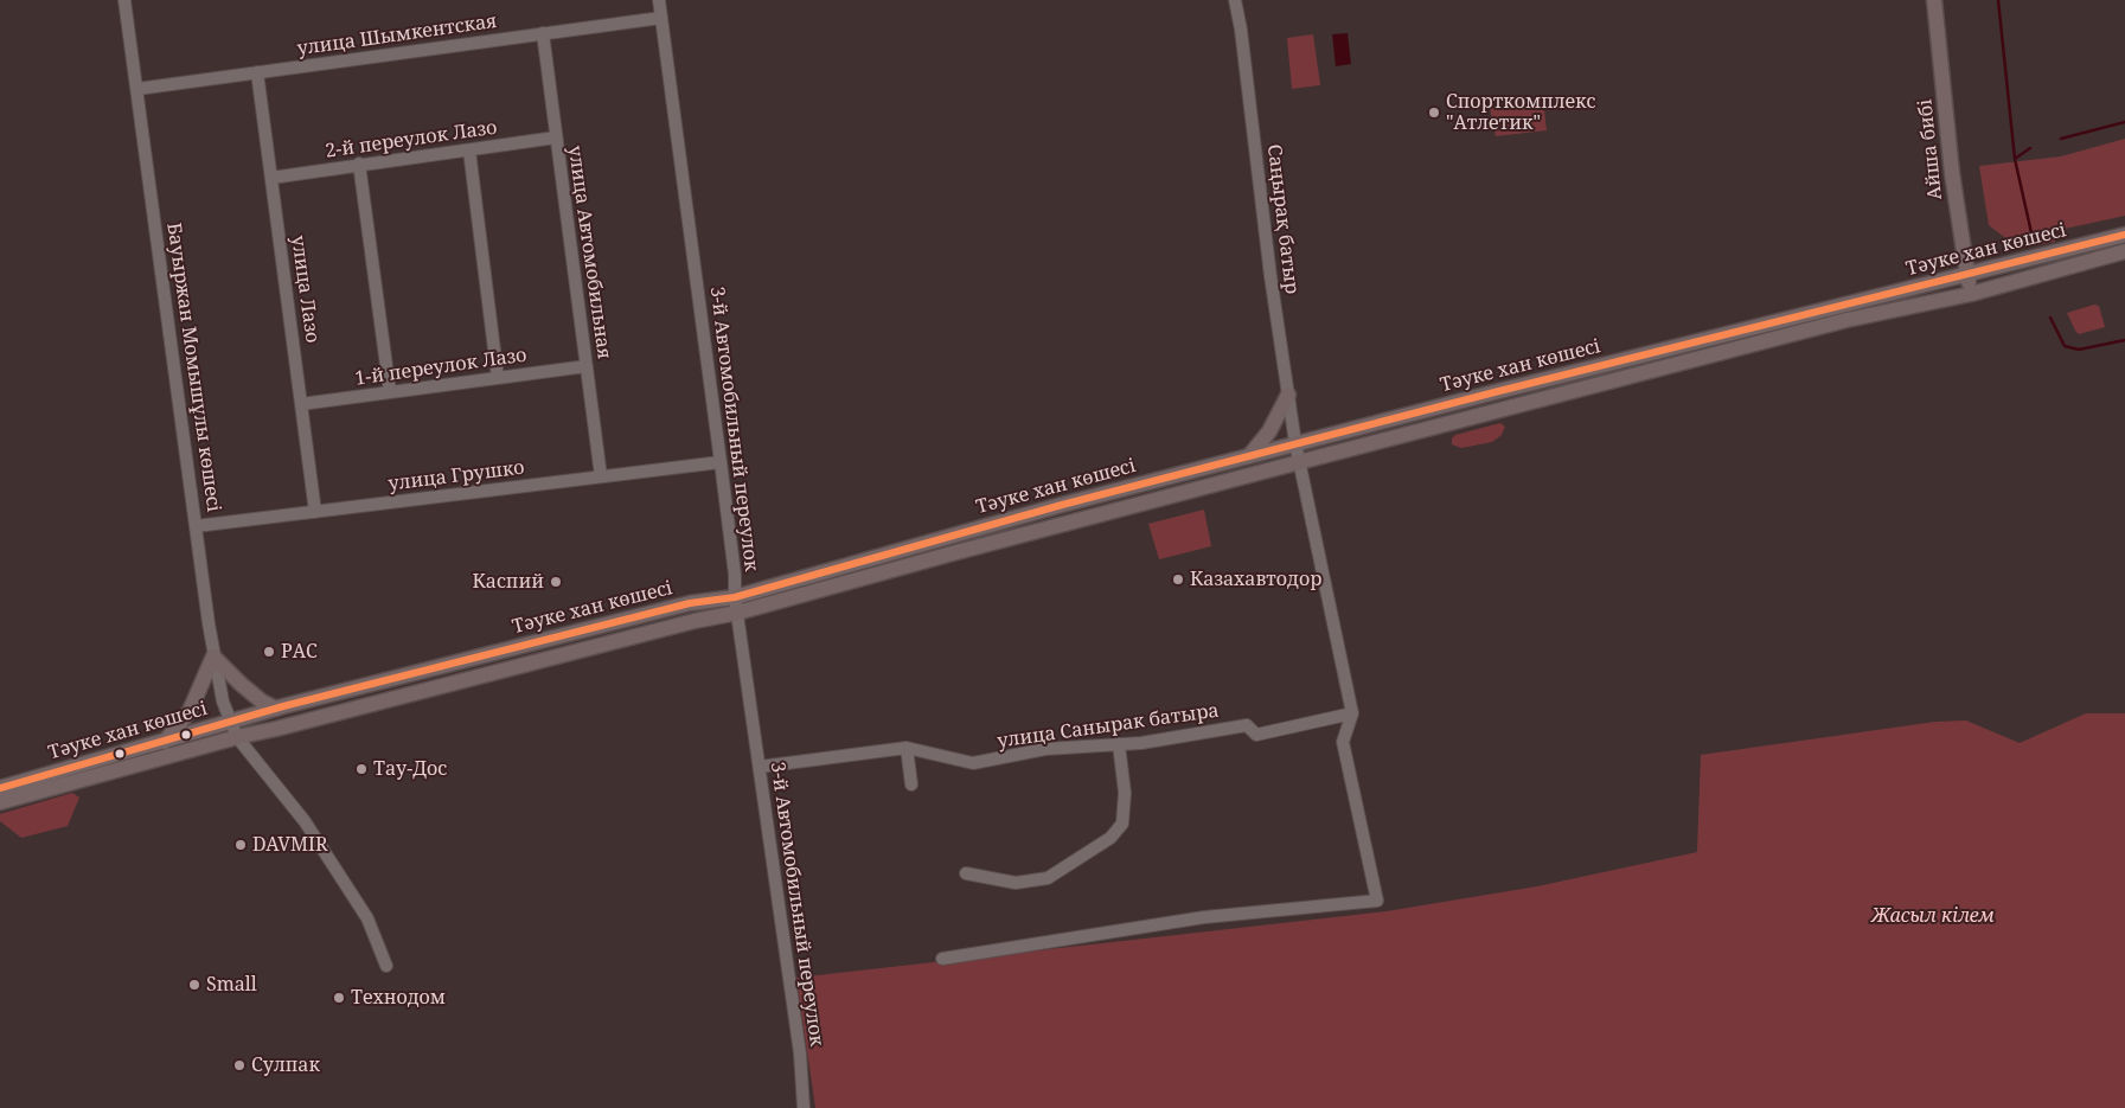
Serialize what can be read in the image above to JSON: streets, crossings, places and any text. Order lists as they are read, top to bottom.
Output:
{
  "streets": {
    "main road": ["Айша бибі", "Тәуке хан көшесі"],
    "street": [
      "улица Шымкентская",
      "2-й переулок Лазо",
      "Саңырақ батыр",
      "улица Автомобильная",
      "улица Лазо",
      "Бауыржан Момышұлы көшесі",
      "1-й переулок Лазо",
      "3-й Автомобильный переулок",
      "улица Грушко",
      "улица Санырак батыра"
    ]
  },
  "crossings": [
    ["улица Шымкентская", "улица Автомобильная"],
    ["улица Шымкентская", "улица Лазо"],
    ["улица Шымкентская", "Бауыржан Момышұлы көшесі"],
    ["улица Шымкентская", "3-й Автомобильный переулок"],
    ["2-й переулок Лазо", "улица Автомобильная"],
    ["2-й переулок Лазо", "улица Лазо"],
    ["Айша бибі", "Тәуке хан көшесі"],
    ["Саңырақ батыр", "Тәуке хан көшесі"],
    ["Саңырақ батыр", "улица Санырак батыра"],
    ["Тәуке хан көшесі", "Бауыржан Момышұлы көшесі"],
    ["Тәуке хан көшесі", "3-й Автомобильный переулок"],
    ["улица Автомобильная", "1-й переулок Лазо"],
    ["улица Автомобильная", "улица Грушко"],
    ["улица Лазо", "1-й переулок Лазо"],
    ["улица Лазо", "улица Грушко"],
    ["Бауыржан Момышұлы көшесі", "улица Грушко"],
    ["3-й Автомобильный переулок", "улица Грушко"],
    ["3-й Автомобильный переулок", "улица Санырак батыра"]
  ],
  "parks": ["Жасыл кілем"],
  "places": [
    "Спорткомплекс \"Атлетик\"",
    "Казахавтодор",
    "Каспий",
    "РАС",
    "Тау-Дос",
    "DAVMIR",
    "Small",
    "Технодом",
    "Сулпак"
  ]
}
